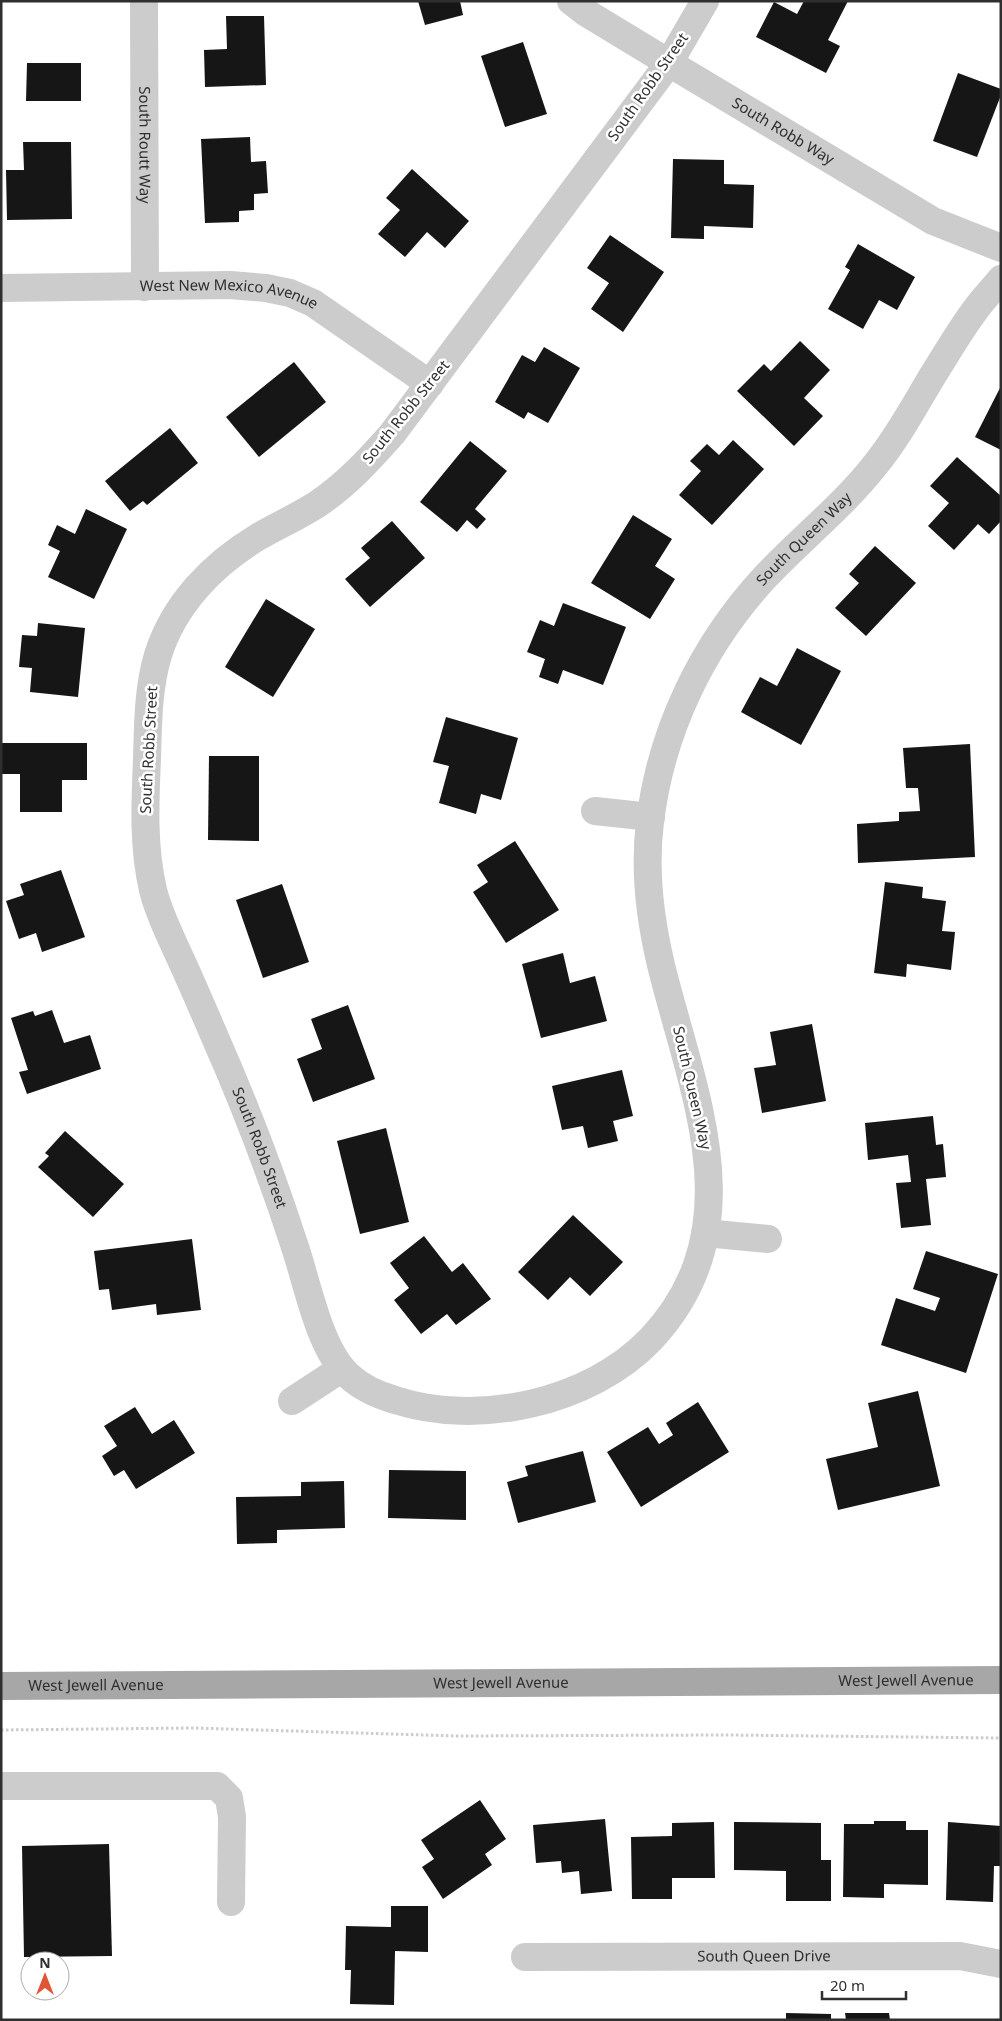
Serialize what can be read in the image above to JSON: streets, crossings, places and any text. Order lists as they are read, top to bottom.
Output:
{
  "streets": {
    "main road": ["West Jewell Avenue"],
    "street": [
      "South Robb Street",
      "South Robb Way",
      "South Routt Way",
      "West New Mexico Avenue",
      "South Queen Way",
      "South Queen Drive"
    ]
  },
  "crossings": [
    ["South Robb Street", "South Robb Way"],
    ["South Robb Street", "West New Mexico Avenue"],
    ["South Robb Street", "South Queen Way"],
    ["South Routt Way", "West New Mexico Avenue"]
  ],
  "scale_bar": "20 m",
  "north": "top"
}
